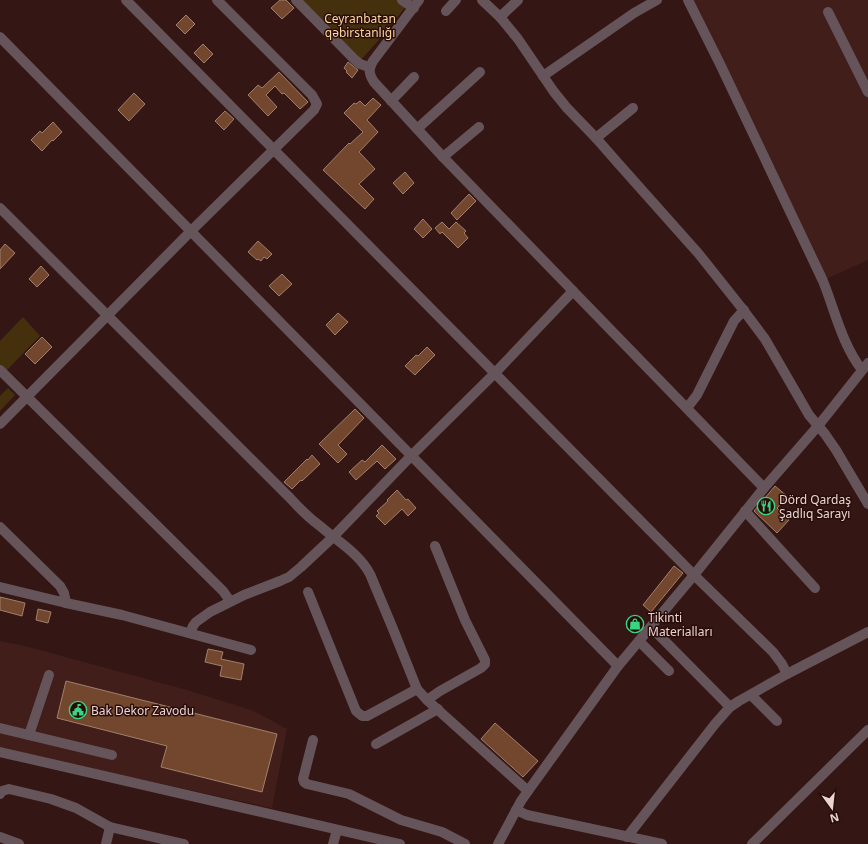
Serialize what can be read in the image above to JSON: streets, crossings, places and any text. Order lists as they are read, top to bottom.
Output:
{
  "parks": ["Ceyranbatan qəbirstanlığı"],
  "places": {
    "restaurant": ["Dörd Qardaş Şadlıq Sarayı"],
    "shop": ["Tikinti Materialları"],
    "public building": ["Bak Dekor Zavodu"]
  },
  "north": "bottom"
}
